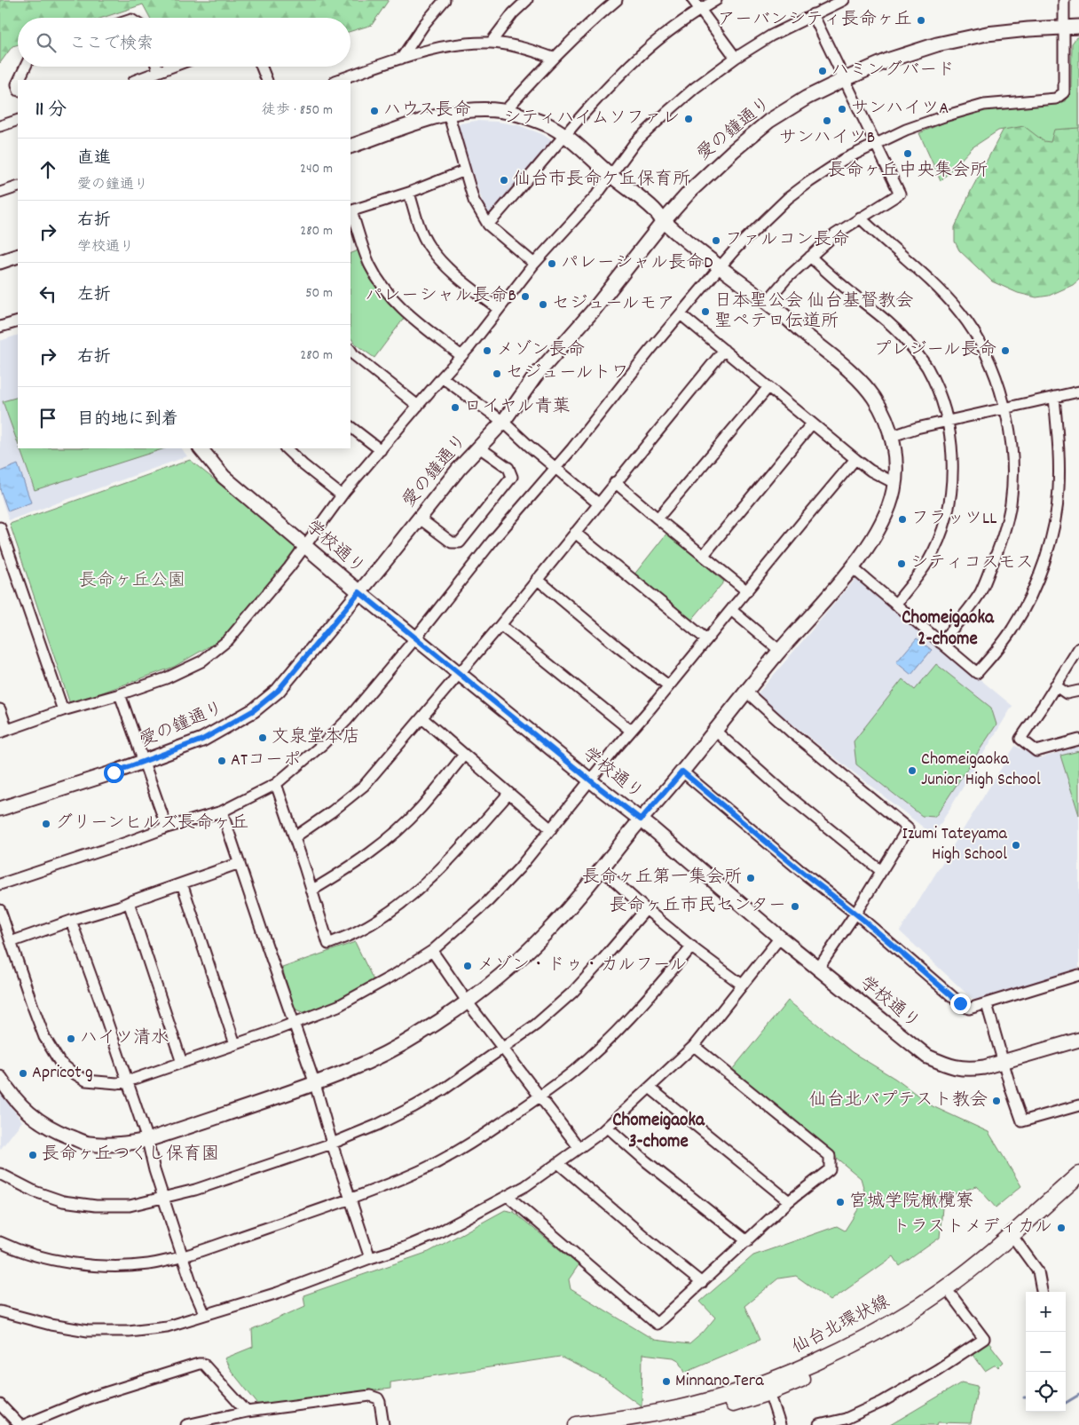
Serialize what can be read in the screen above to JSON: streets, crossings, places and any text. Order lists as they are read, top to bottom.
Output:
{
  "streets": {
    "main road": ["仙台北環状線"],
    "street": ["愛の鐘通り", "学校通り"]
  },
  "crossings": [
    ["愛の鐘通り", "学校通り"]
  ],
  "districts": ["Chomeigaoka 2-chome", "Chomeigaoka 3-chome"],
  "parks": ["長命ヶ丘公園"],
  "places": [
    "アーバンシティ長命ヶ丘",
    "ハミングバード",
    "サンハイツA",
    "ハウス長命",
    "シティハイムソファレ",
    "サンハイツB",
    "長命ヶ丘中央集会所",
    "仙台市長命ケ丘保育所",
    "ファルコン長命",
    "パレーシャル長命D",
    "パレーシャル長命B",
    "セジュールモア",
    "日本聖公会 仙台基督教会 聖ペテロ伝道所",
    "メゾン長命",
    "プレジール長命",
    "セジュールトワ",
    "ロイヤル青葉",
    "フラッツLL",
    "シティコスモス",
    "文泉堂本店",
    "ATコーポ",
    "Chomeigaoka Junior High School",
    "グリーンヒルズ長命ヶ丘",
    "Izumi Tateyama High School",
    "長命ヶ丘第一集会所",
    "長命ヶ丘市民センター",
    "メゾン・ドゥ・カルフール",
    "ハイツ清水",
    "Apricot g",
    "仙台北バプテスト教会",
    "長命ヶ丘つくし保育園",
    "宮城学院橄欖寮",
    "トラストメディカル",
    "Minnano Tera"
  ],
  "page": {
    "search": "ここで検索",
    "heading": ["11 分", "徒歩 · 850 m"],
    "list": [
      ["直進", "愛の鐘通り", "240 m"],
      ["右折", "学校通り", "280 m"],
      ["左折", "50 m"],
      ["右折", "280 m"],
      "目的地に到着"
    ],
    "map_buttons": ["+", "−"]
  }
}
